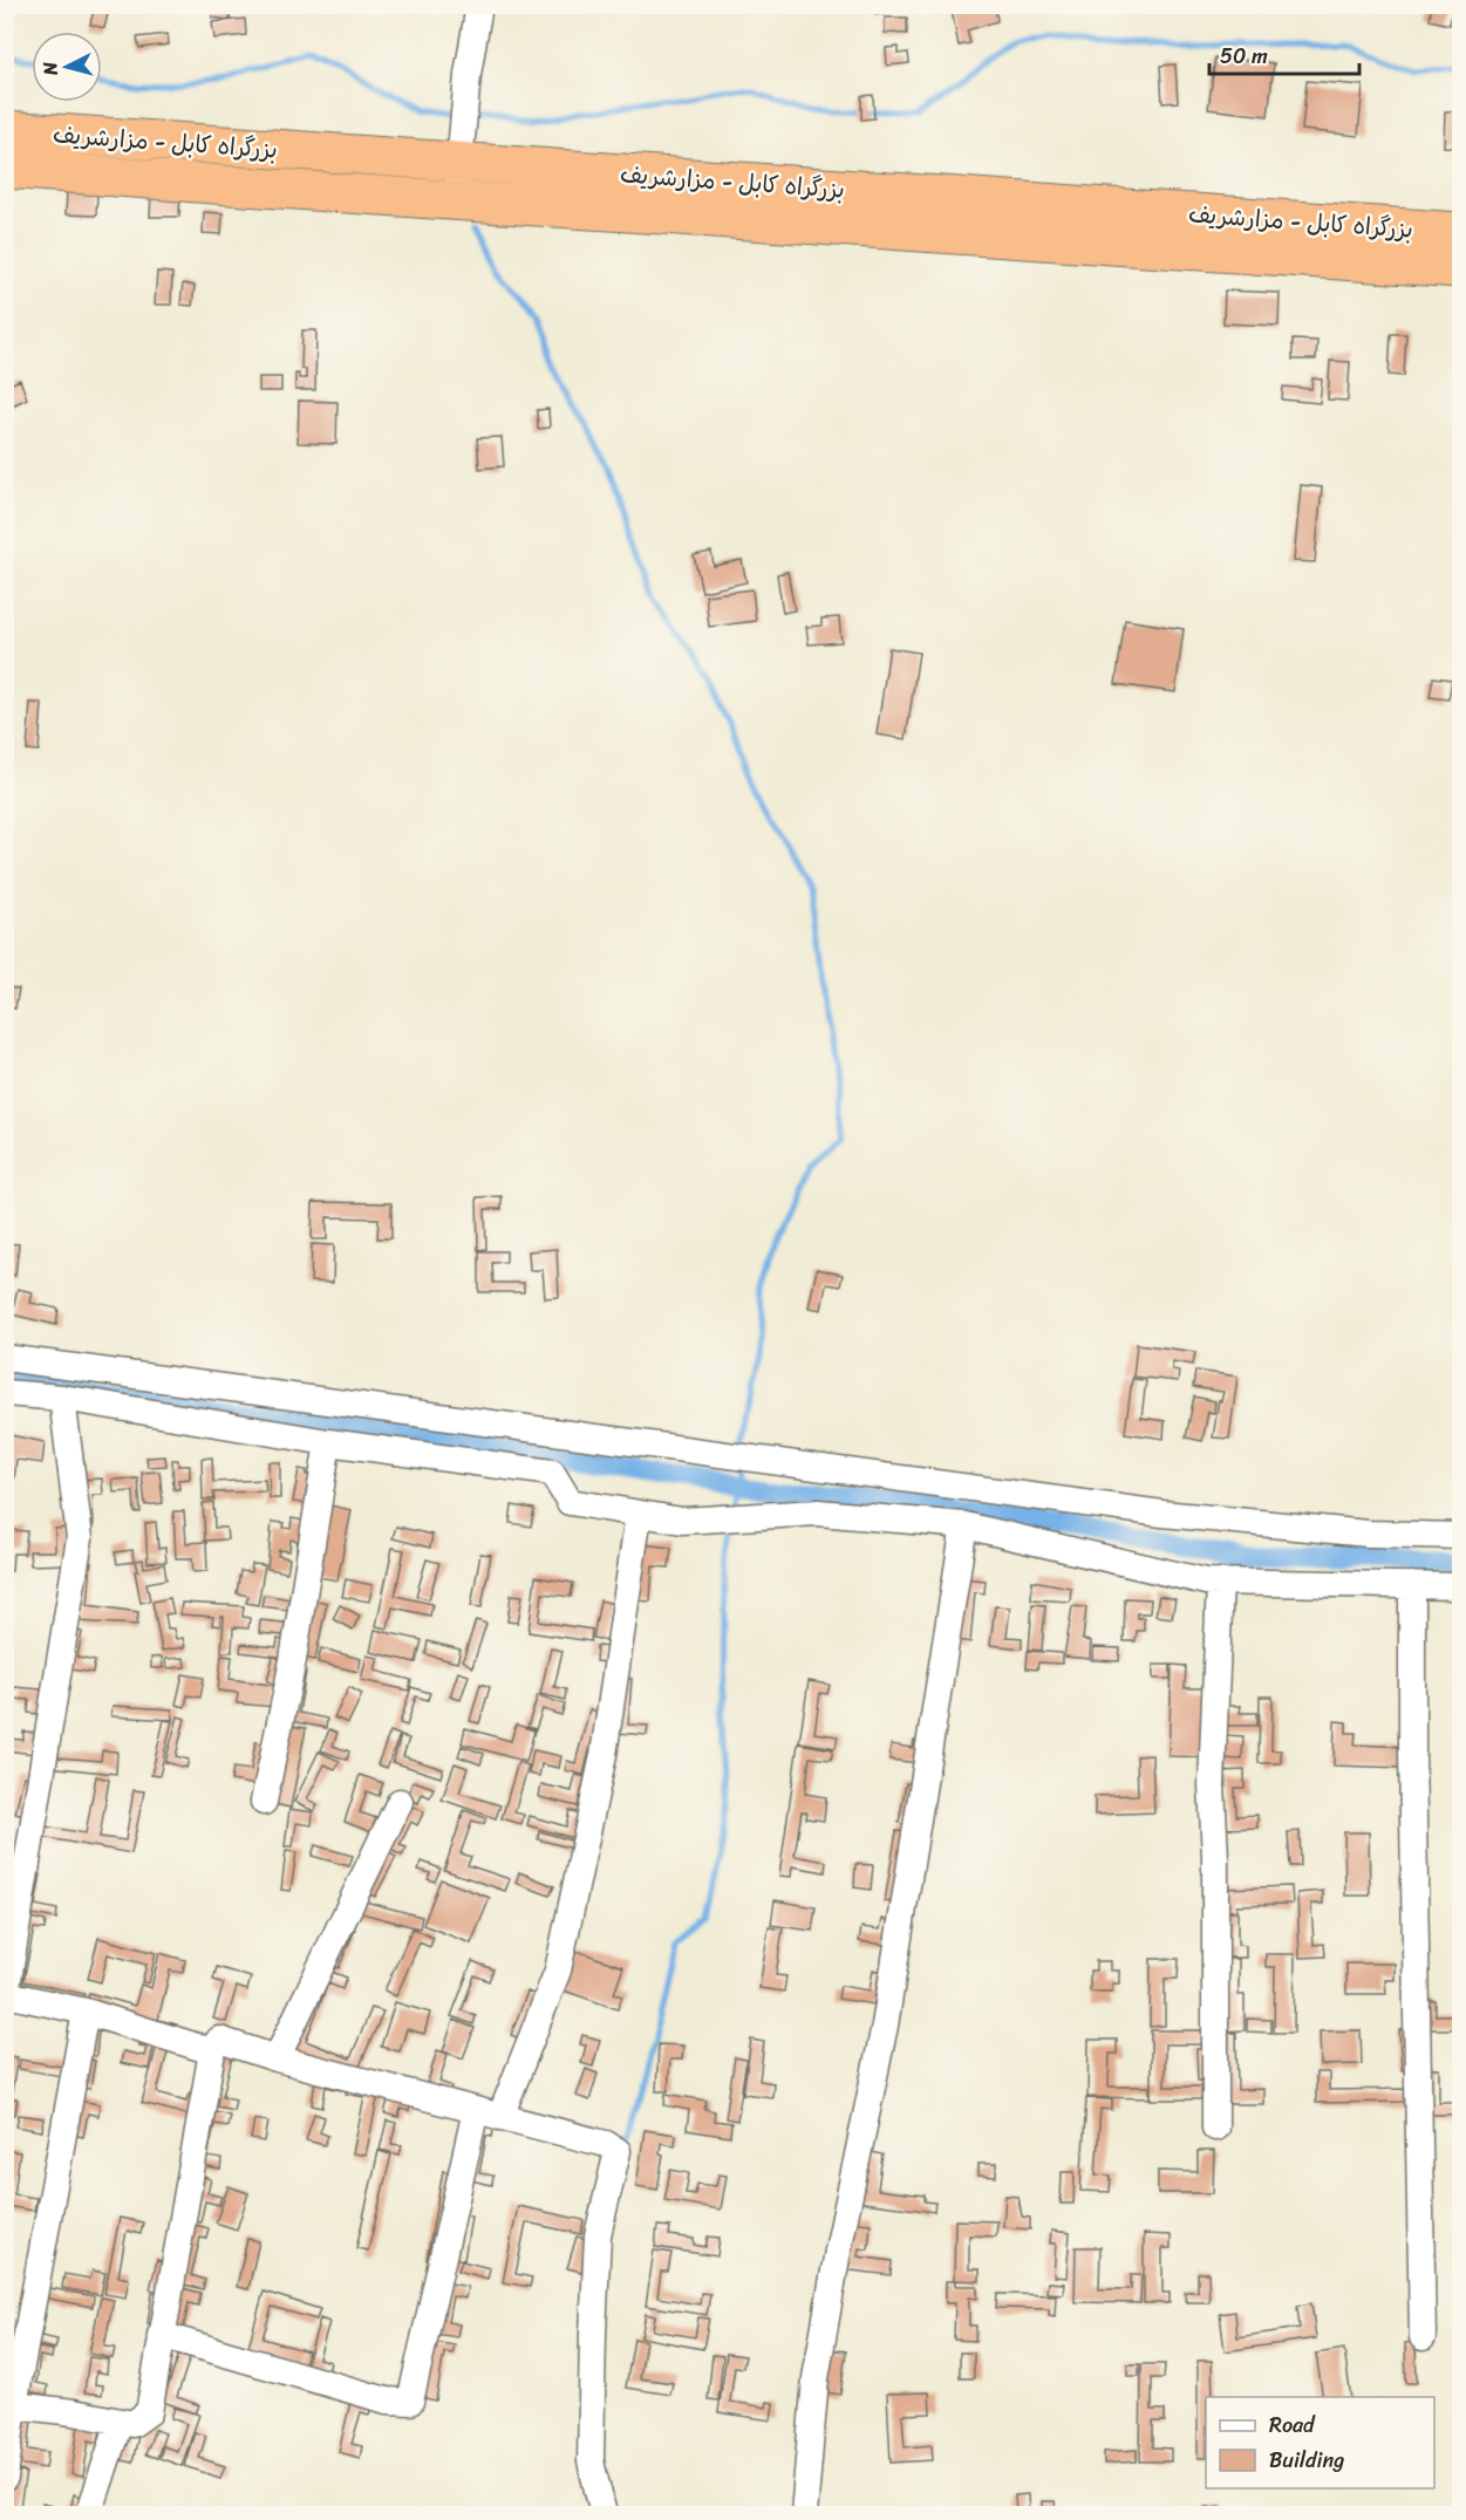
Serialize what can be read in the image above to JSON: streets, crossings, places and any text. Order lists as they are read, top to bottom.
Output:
{
  "streets": {
    "highway": ["بزرگراه کابل - مزارشریف"]
  },
  "legend": ["Road", "Building"],
  "scale_bar": "50 m",
  "north": "left"
}
